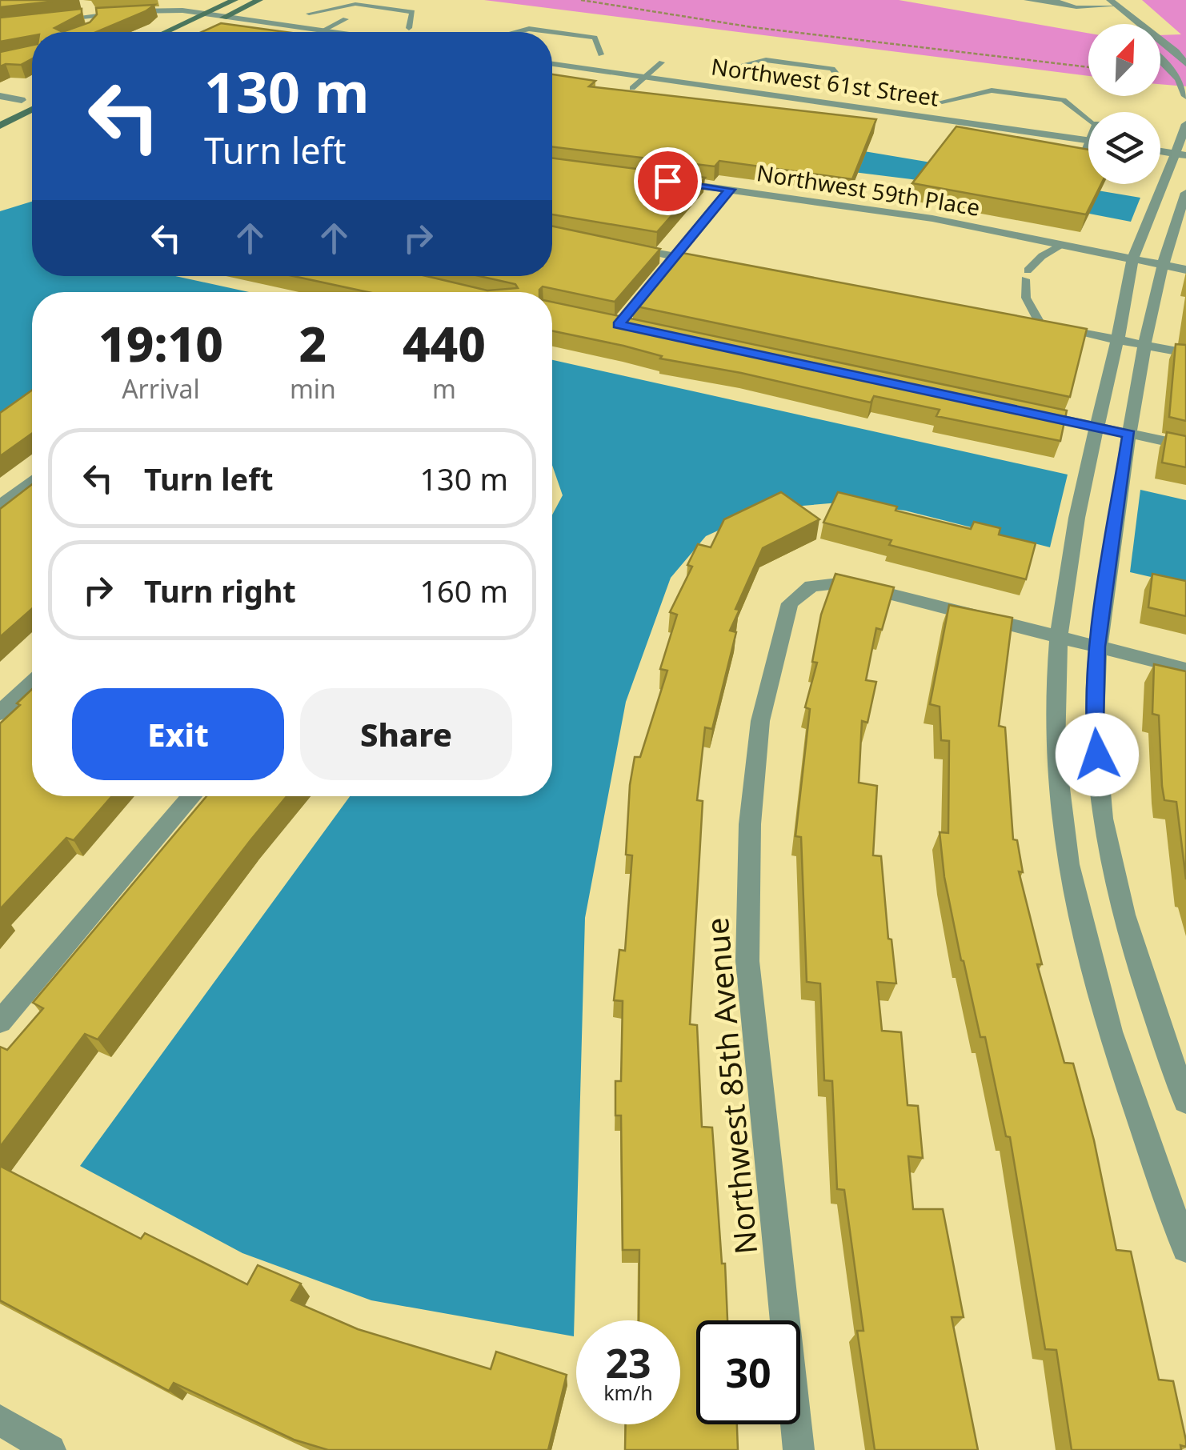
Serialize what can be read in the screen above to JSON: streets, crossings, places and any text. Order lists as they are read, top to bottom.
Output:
{
  "streets": {
    "street": ["Northwest 61st Street", "Northwest 59th Place", "Northwest 85th Avenue"]
  },
  "north": "top right",
  "page": {
    "turn": ["130 m", "Turn left"],
    "eta": [
      "19:10",
      "Arrival",
      "2",
      "min",
      "440",
      "m"
    ],
    "list": [
      {
        "name": "Turn left",
        "value": "130 m"
      },
      {
        "name": "Turn right",
        "value": "160 m"
      }
    ],
    "buttons": ["Exit", "Share"],
    "speed": "23 km/h",
    "limit": "30"
  }
}
